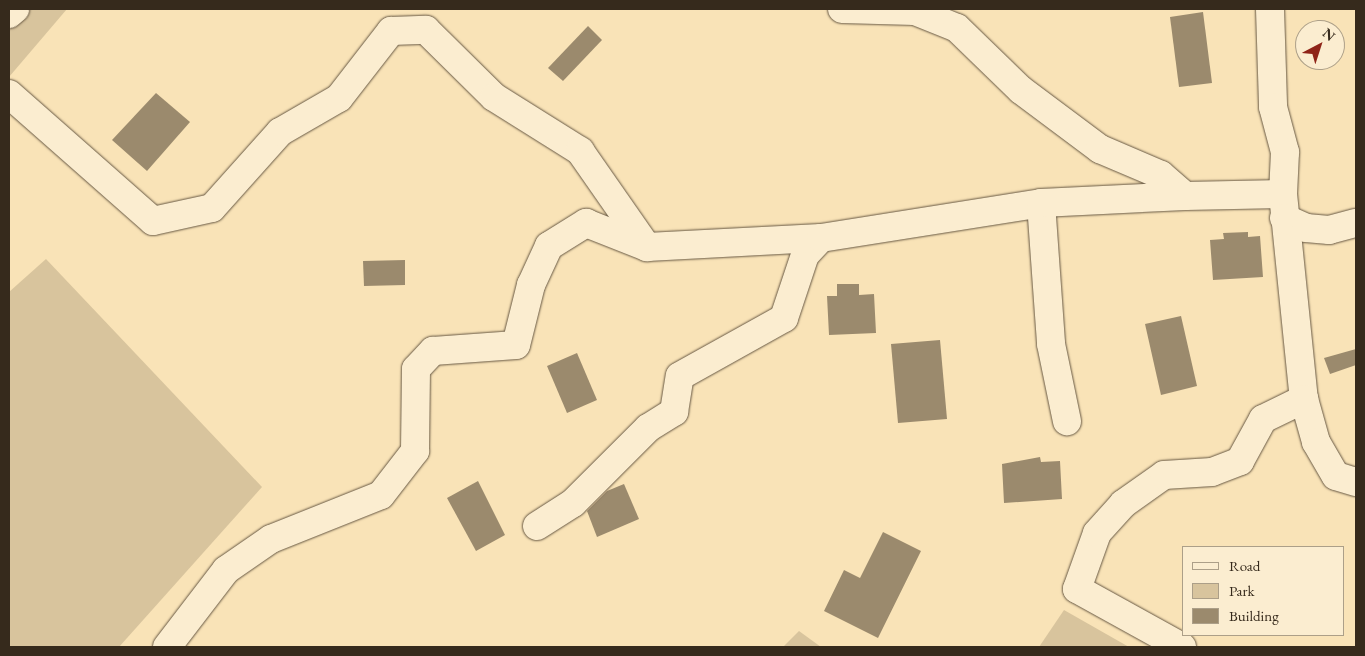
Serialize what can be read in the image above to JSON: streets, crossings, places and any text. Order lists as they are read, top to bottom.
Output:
{
  "legend": ["Road", "Park", "Building"],
  "north": "top right"
}
